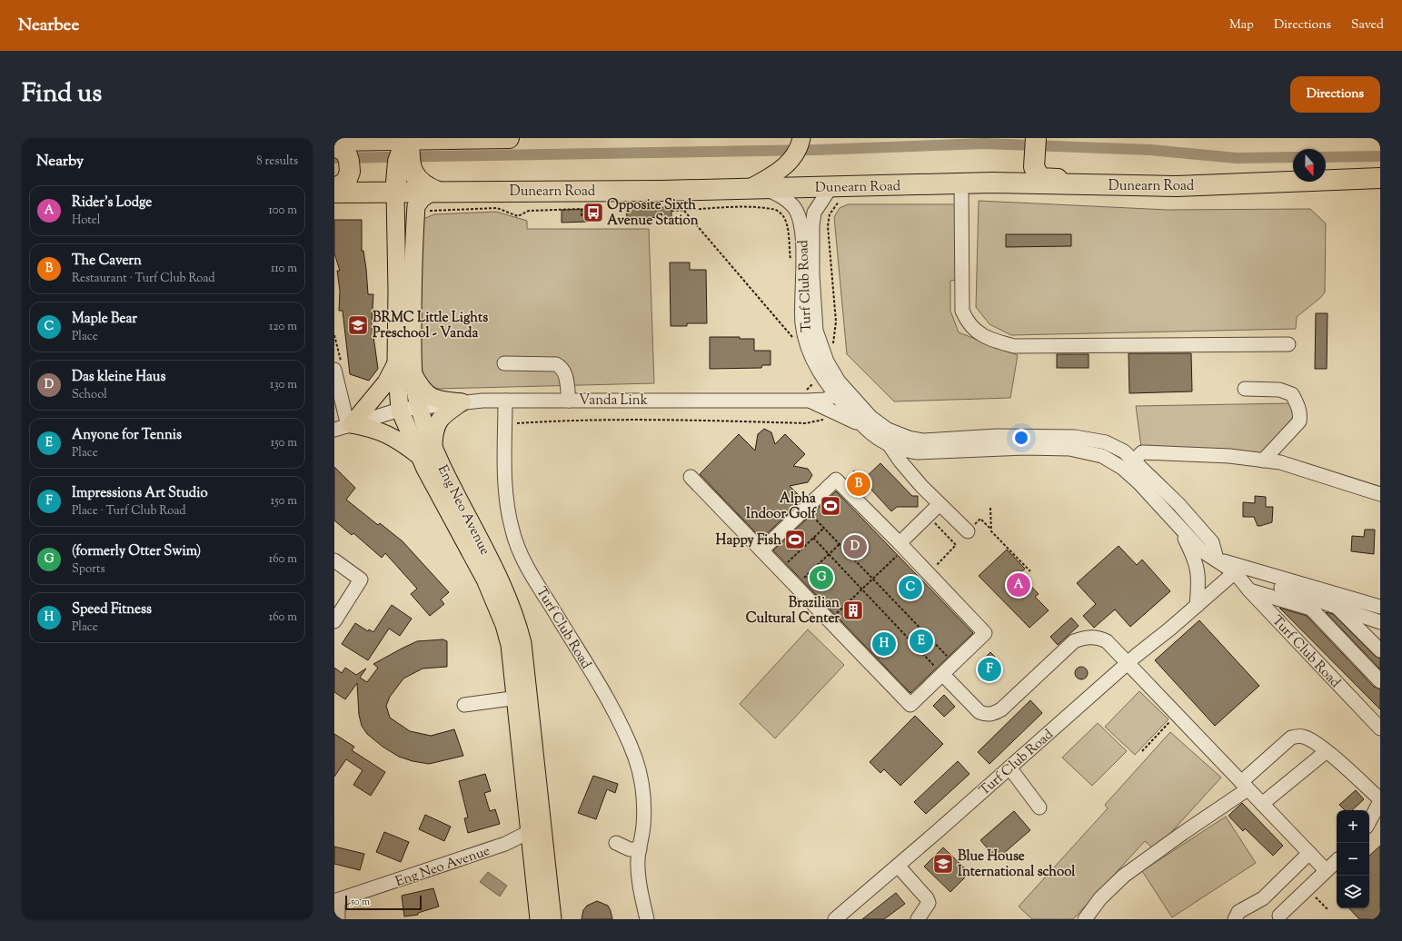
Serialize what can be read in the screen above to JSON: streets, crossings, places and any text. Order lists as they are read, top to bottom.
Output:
{
  "streets": {
    "highway": ["Dunearn Road"],
    "main road": ["Eng Neo Avenue"],
    "street": ["Turf Club Road", "Vanda Link"]
  },
  "crossings": [
    ["Dunearn Road", "Turf Club Road"],
    ["Dunearn Road", "Eng Neo Avenue"],
    ["Turf Club Road", "Vanda Link"],
    ["Vanda Link", "Eng Neo Avenue"]
  ],
  "places": {
    "bus stop": ["Opposite Sixth Avenue Station"],
    "school or university": ["BRMC Little Lights Preschool - Vanda", "Blue House International school"],
    "sports": ["Alpha Indoor Golf", "Happy Fish"],
    "building": ["Brazilian Cultural Center"]
  },
  "scale_bar": "50 m",
  "north": "bottom",
  "page": {
    "header": "Nearbee",
    "nav": ["Map", "Directions", "Saved"],
    "title": "Find us",
    "buttons": "Directions",
    "heading": ["Nearby", "8 results"],
    "list": [
      {
        "mark": "A",
        "name": "Rider's Lodge",
        "note": "Hotel",
        "value": "100 m"
      },
      {
        "mark": "B",
        "name": "The Cavern",
        "note": "Restaurant · Turf Club Road",
        "value": "110 m"
      },
      {
        "mark": "C",
        "name": "Maple Bear",
        "note": "Place",
        "value": "120 m"
      },
      {
        "mark": "D",
        "name": "Das kleine Haus",
        "note": "School",
        "value": "130 m"
      },
      {
        "mark": "E",
        "name": "Anyone for Tennis",
        "note": "Place",
        "value": "150 m"
      },
      {
        "mark": "F",
        "name": "Impressions Art Studio",
        "note": "Place · Turf Club Road",
        "value": "150 m"
      },
      {
        "mark": "G",
        "name": "(formerly Otter Swim)",
        "note": "Sports",
        "value": "160 m"
      },
      {
        "mark": "H",
        "name": "Speed Fitness",
        "note": "Place",
        "value": "160 m"
      }
    ],
    "pins": [
      "B",
      "D",
      "G",
      "A",
      "C",
      "E",
      "H",
      "F"
    ],
    "map_buttons": ["+", "−"],
    "scale": "50 m"
  }
}
